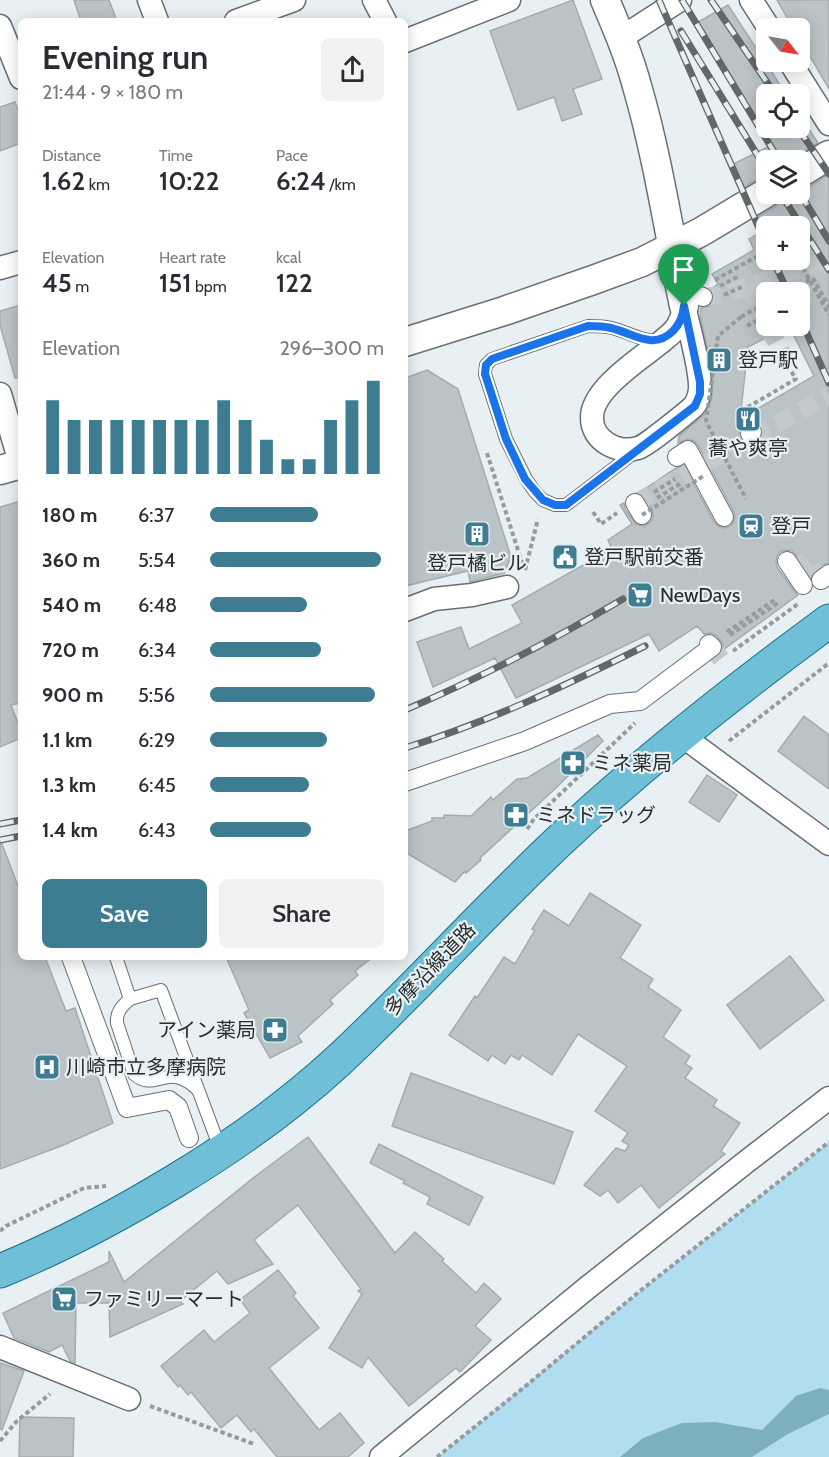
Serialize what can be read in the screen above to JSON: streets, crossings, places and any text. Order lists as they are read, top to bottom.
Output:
{
  "streets": {
    "main road": ["多摩沿線道路"]
  },
  "places": {
    "building": ["登戸駅", "登戸橘ビル"],
    "restaurant": ["蕎や爽亭"],
    "station": ["登戸"],
    "public building": ["登戸駅前交番"],
    "supermarket": ["NewDays", "ファミリーマート"],
    "pharmacy": ["ミネ薬局", "ミネドラッグ", "アイン薬局"],
    "hospital": ["川崎市立多摩病院"]
  },
  "north": "bottom right",
  "page": {
    "map_buttons": ["+", "−"],
    "heading": ["Evening run", "21:44 · 9 × 180 m"],
    "stats": [
      ["Distance", "1.62 km"],
      ["Time", "10:22"],
      ["Pace", "6:24 /km"],
      ["Elevation", "45 m"],
      ["Heart rate", "151 bpm"],
      ["kcal", "122"]
    ],
    "chart": ["Elevation", "296–300 m"],
    "list": [
      {
        "name": "180 m",
        "note": "6:37"
      },
      {
        "name": "360 m",
        "note": "5:54"
      },
      {
        "name": "540 m",
        "note": "6:48"
      },
      {
        "name": "720 m",
        "note": "6:34"
      },
      {
        "name": "900 m",
        "note": "5:56"
      },
      {
        "name": "1.1 km",
        "note": "6:29"
      },
      {
        "name": "1.3 km",
        "note": "6:45"
      },
      {
        "name": "1.4 km",
        "note": "6:43"
      }
    ],
    "buttons": ["Save", "Share"]
  }
}
